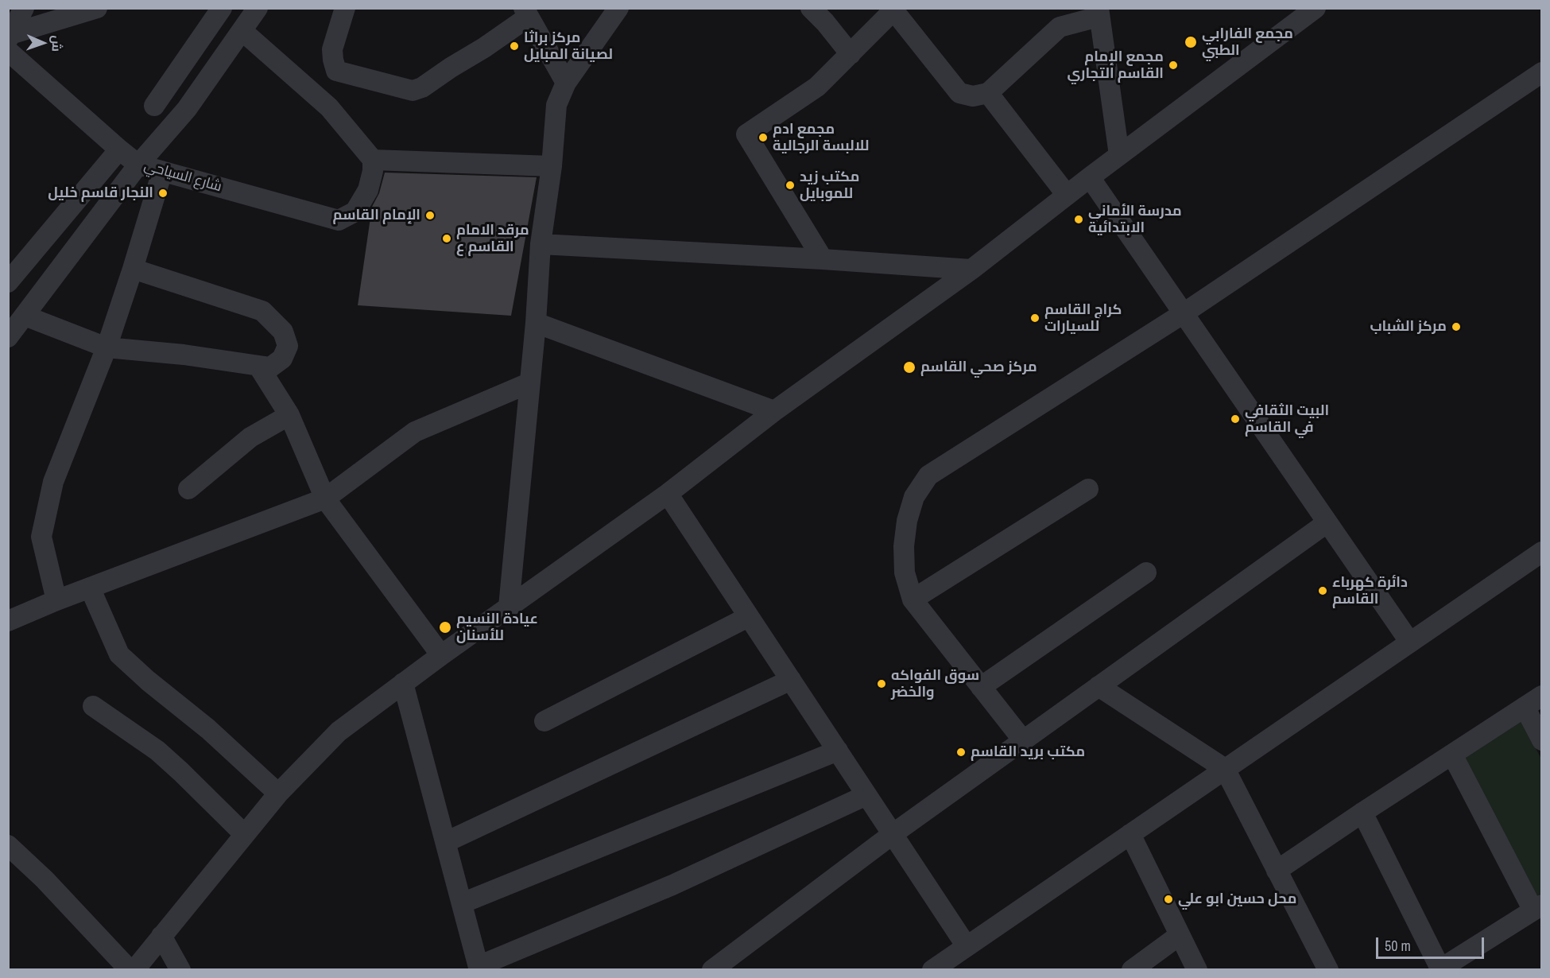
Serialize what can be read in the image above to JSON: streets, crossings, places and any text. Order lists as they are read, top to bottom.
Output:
{
  "streets": {
    "street": ["شارع السياحي"]
  },
  "places": [
    "مجمع الفارابي الطبي",
    "مركز براثا لصيانة المبايل",
    "مجمع الإمام القاسم التجاري",
    "مجمع ادم للالبسة الرجالية",
    "مكتب زيد للموبايل",
    "النجار قاسم خليل",
    "الإمام القاسم",
    "مدرسة الأماني الابتدائية",
    "مرقد الامام القاسم ع",
    "كراج القاسم للسيارات",
    "مركز الشباب",
    "مركز صحي القاسم",
    "البيت الثقافي في القاسم",
    "دائرة كهرباء القاسم",
    "عيادة النسيم للأسنان",
    "سوق الفواكه والخضر",
    "مكتب بريد القاسم",
    "محل حسين ابو علي"
  ],
  "scale_bar": "50 m",
  "north": "right"
}
